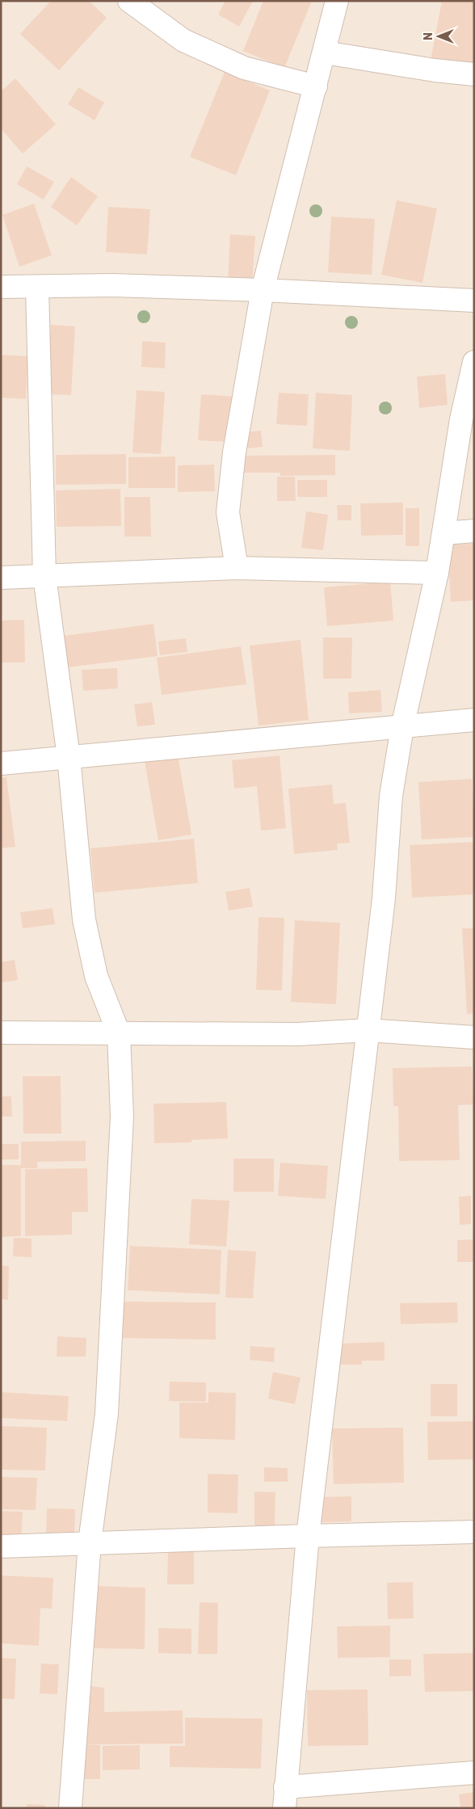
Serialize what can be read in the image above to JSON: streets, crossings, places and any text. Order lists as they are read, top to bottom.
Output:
{
  "north": "left"
}
